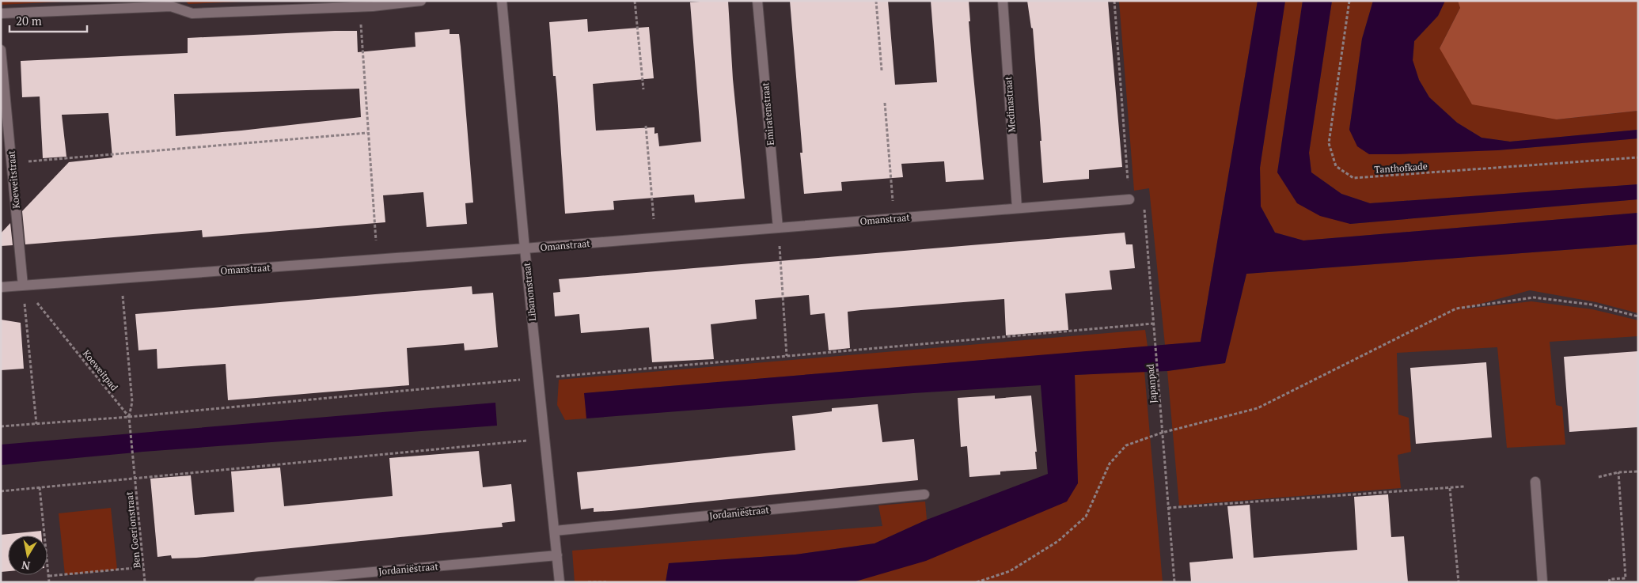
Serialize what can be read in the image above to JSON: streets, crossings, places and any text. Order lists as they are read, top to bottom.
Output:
{
  "streets": {
    "street": [
      "Medinastraat",
      "Emiratenstraat",
      "Koeweitstraat",
      "Omanstraat",
      "Libanonstraat",
      "Jordaniëstraat"
    ],
    "path": [
      "Tanthofkade",
      "Koeweitpad",
      "Japanpad",
      "Ben Goerionstraat"
    ]
  },
  "crossings": [
    ["Medinastraat", "Omanstraat"],
    ["Emiratenstraat", "Omanstraat"],
    ["Koeweitstraat", "Omanstraat"],
    ["Koeweitstraat", "Koeweitpad"],
    ["Omanstraat", "Libanonstraat"],
    ["Omanstraat", "Koeweitpad"],
    ["Omanstraat", "Japanpad"],
    ["Libanonstraat", "Jordaniëstraat"]
  ],
  "scale_bar": "20 m",
  "north": "bottom"
}
